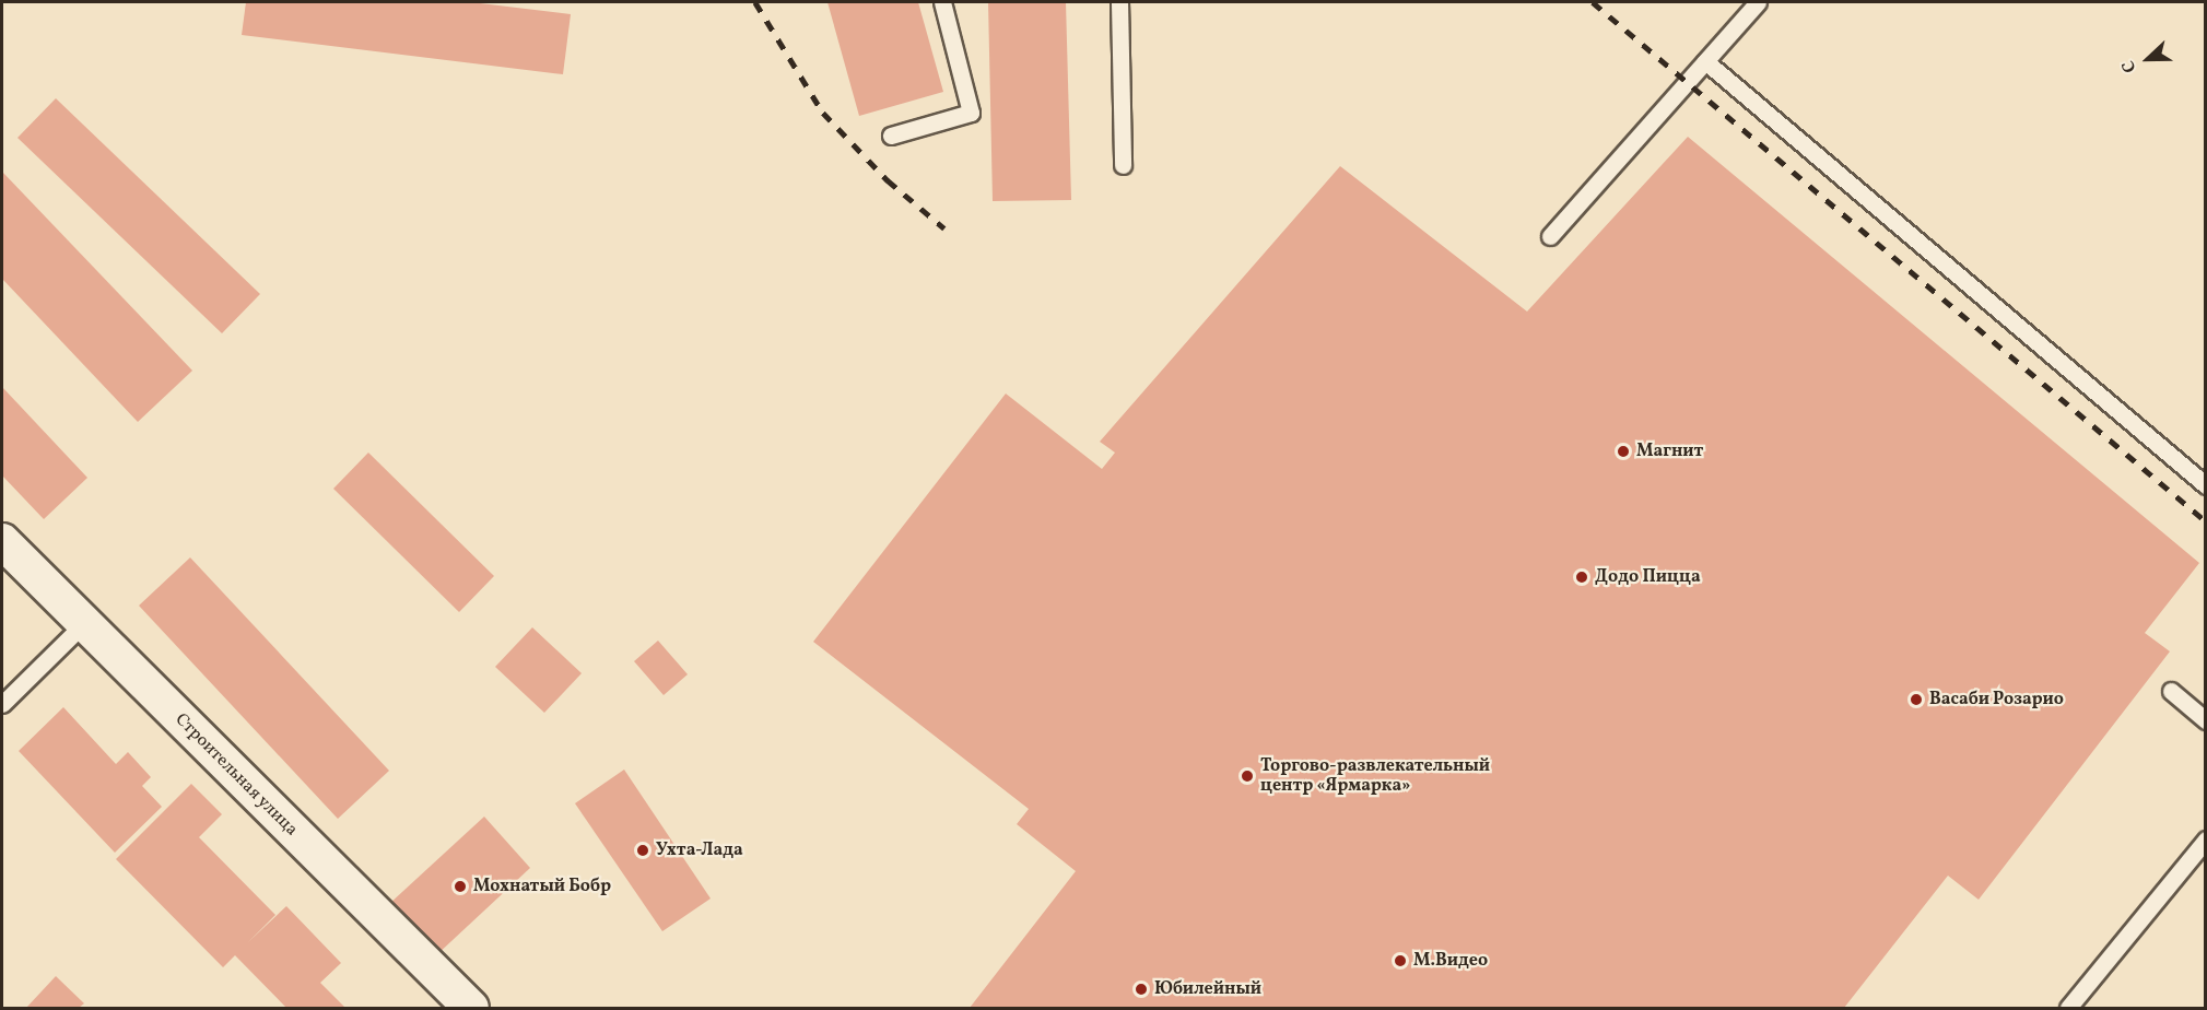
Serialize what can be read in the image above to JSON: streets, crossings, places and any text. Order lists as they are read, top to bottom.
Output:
{
  "streets": {
    "street": ["Строительная улица"]
  },
  "places": [
    "Магнит",
    "Додо Пицца",
    "Васаби Розарио",
    "Торгово-развлекательный центр «Ярмарка»",
    "Ухта-Лада",
    "Мохнатый Бобр",
    "М.Видео",
    "Юбилейный"
  ],
  "north": "left"
}
